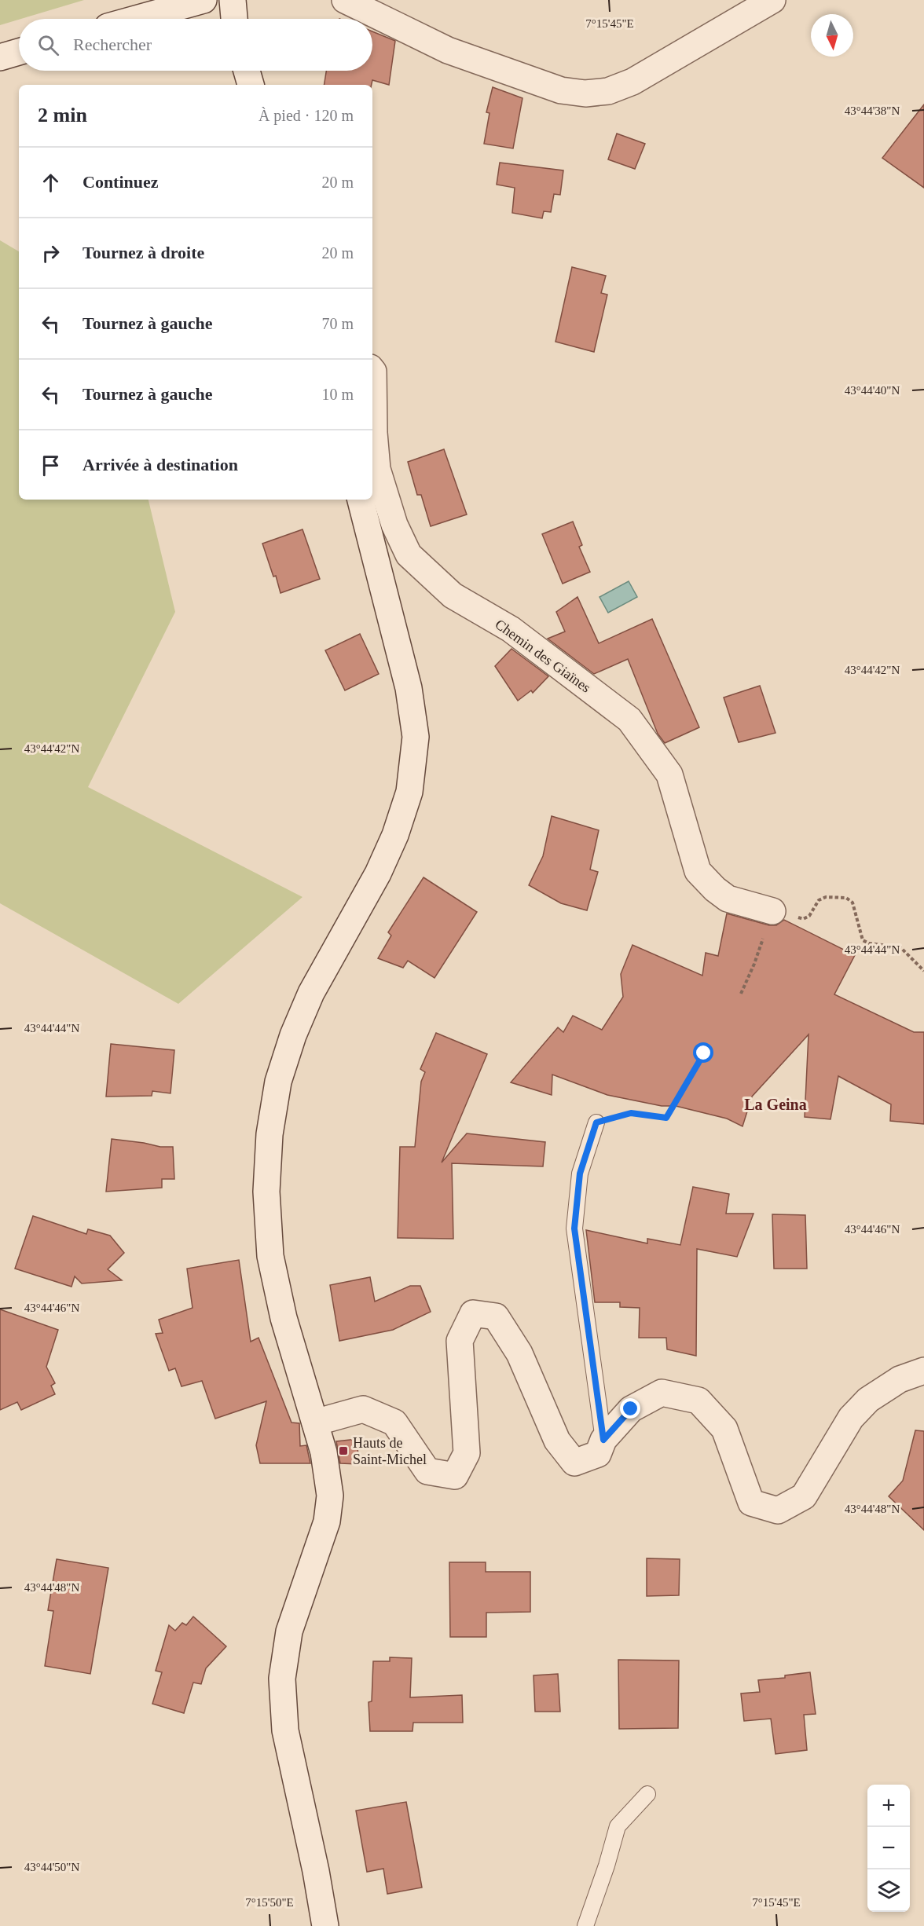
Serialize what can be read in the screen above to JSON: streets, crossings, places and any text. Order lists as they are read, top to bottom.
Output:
{
  "streets": {
    "street": ["Chemin des Giaïnes"]
  },
  "districts": ["La Geina"],
  "places": {
    "transit": ["Hauts de Saint-Michel"]
  },
  "north": "bottom",
  "page": {
    "search": "Rechercher",
    "heading": ["2 min", "À pied · 120 m"],
    "list": [
      ["Continuez", "20 m"],
      ["Tournez à droite", "20 m"],
      ["Tournez à gauche", "70 m"],
      ["Tournez à gauche", "10 m"],
      "Arrivée à destination"
    ],
    "map_buttons": ["+", "−"]
  },
  "coordinates": [
    "7°15'45\"E",
    "43°44'38\"N",
    "43°44'40\"N",
    "43°44'42\"N",
    "43°44'44\"N",
    "43°44'46\"N",
    "43°44'48\"N",
    "43°44'50\"N",
    "7°15'50\"E"
  ]
}
